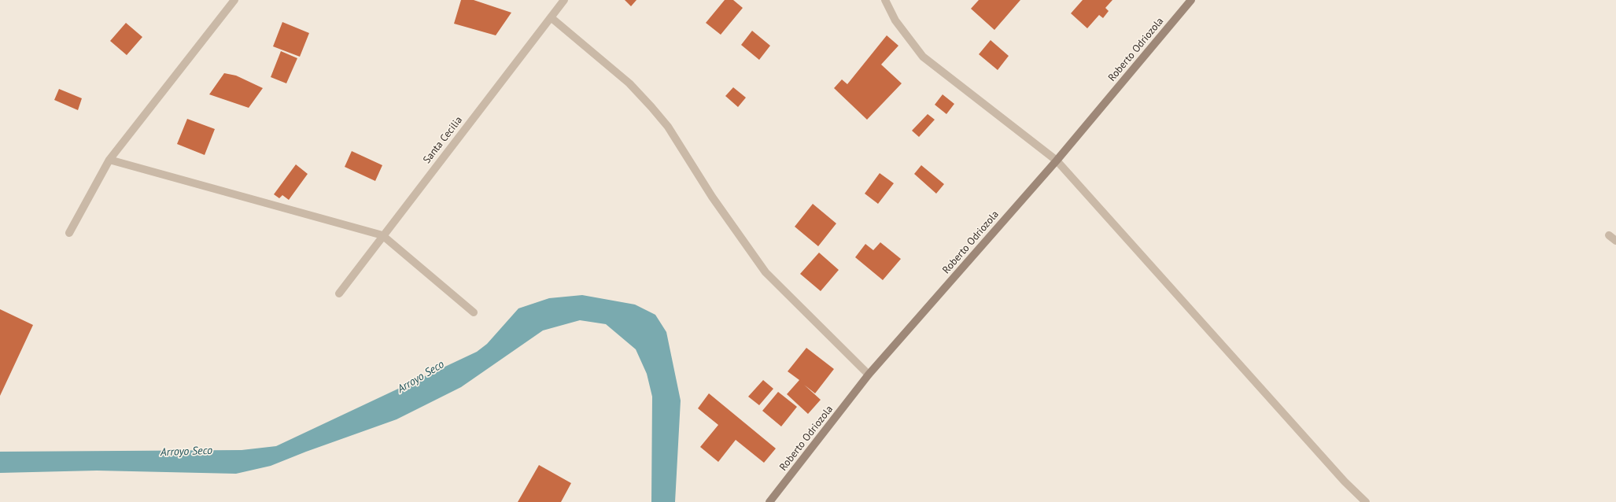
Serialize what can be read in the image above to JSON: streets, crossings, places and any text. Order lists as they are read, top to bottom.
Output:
{
  "streets": {
    "street": ["Roberto Odriozola", "Santa Cecilia"]
  },
  "water": ["Arroyo Seco"]
}
